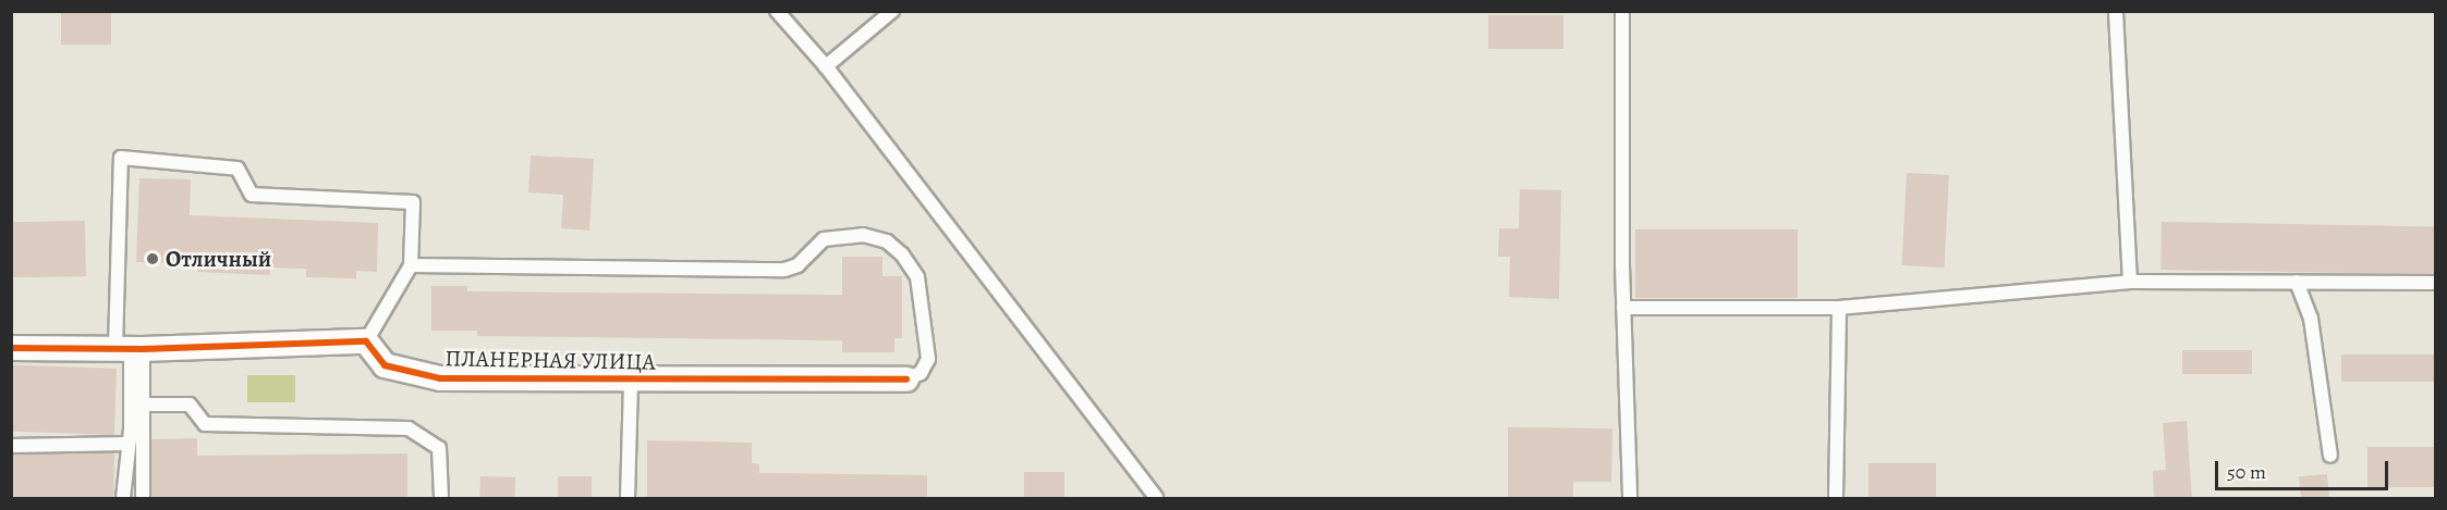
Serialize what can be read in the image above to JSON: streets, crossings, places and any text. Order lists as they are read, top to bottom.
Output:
{
  "streets": {
    "street": ["ПЛАНЕРНАЯ УЛИЦА"]
  },
  "places": ["Отличный"],
  "scale_bar": "50 m"
}
